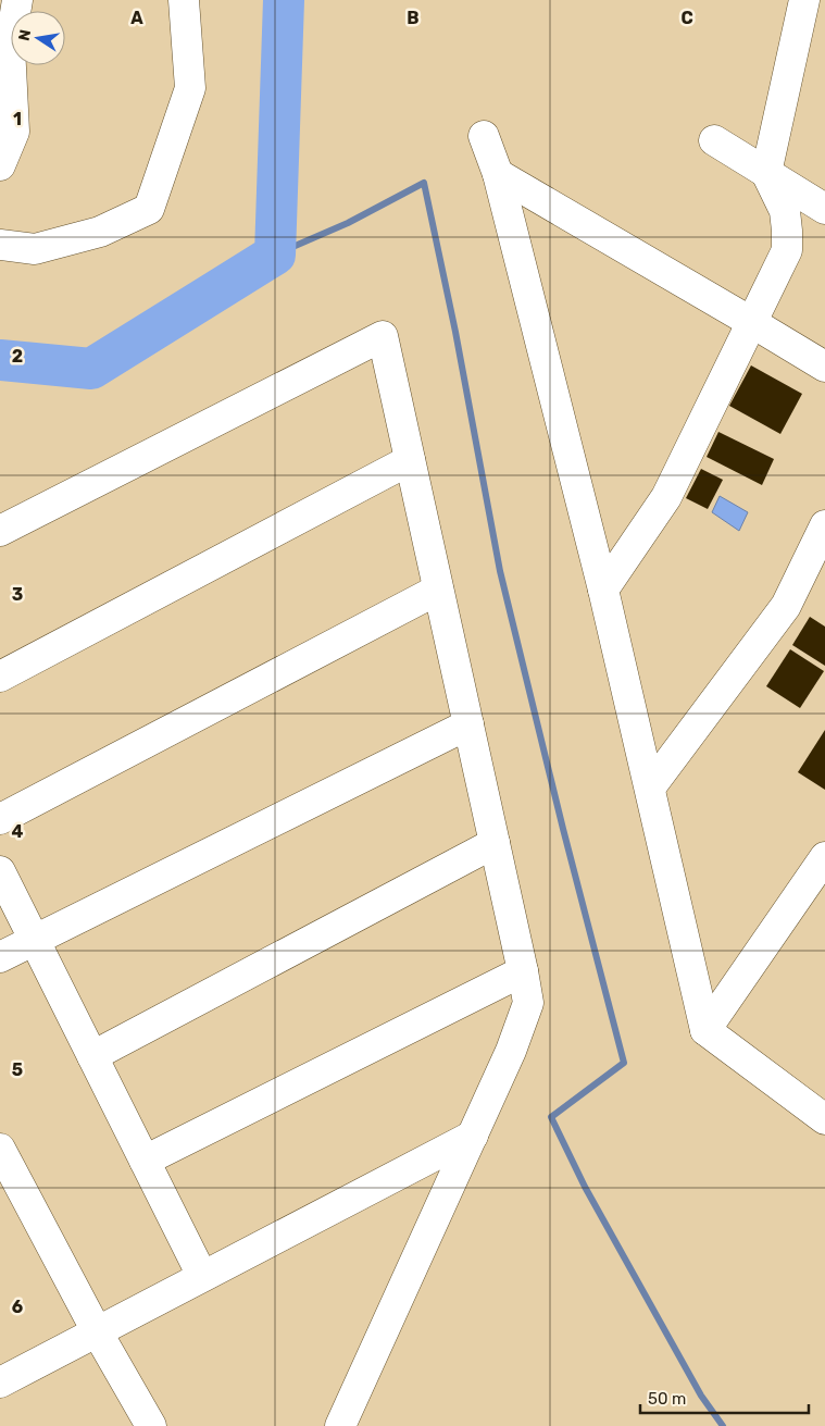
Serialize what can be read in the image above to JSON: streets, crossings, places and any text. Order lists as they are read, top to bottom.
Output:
{
  "scale_bar": "50 m",
  "north": "left",
  "grid": {
    "columns": ["A", "B", "C"],
    "rows": [
      "1",
      "2",
      "3",
      "4",
      "5",
      "6"
    ]
  }
}
